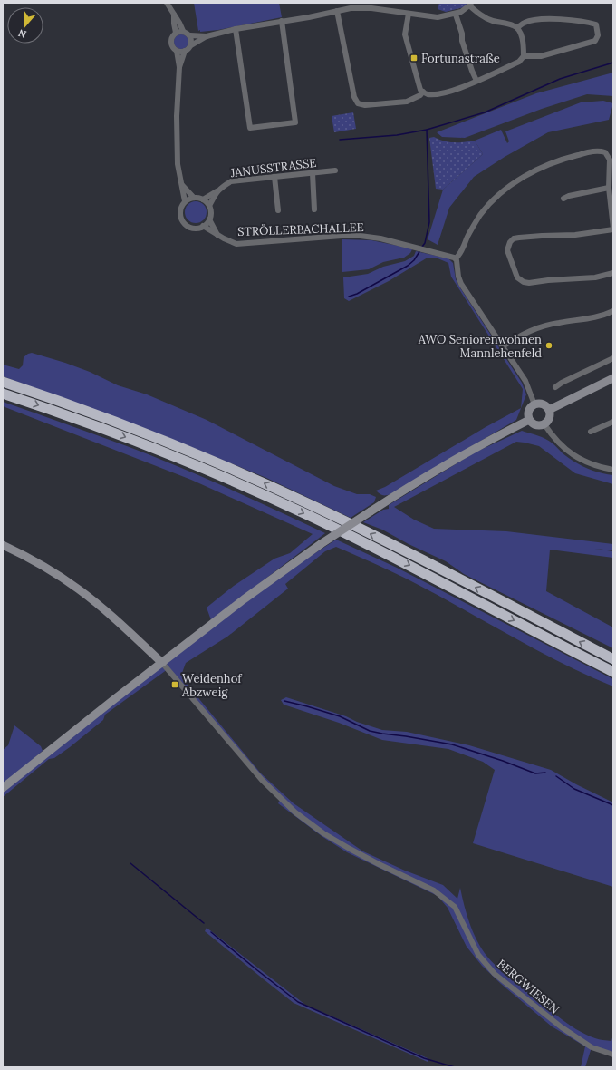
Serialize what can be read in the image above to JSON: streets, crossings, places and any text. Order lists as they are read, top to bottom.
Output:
{
  "streets": {
    "street": ["JANUSSTRASSE", "STRÖLLERBACHALLEE", "BERGWIESEN"]
  },
  "crossings": [
    ["JANUSSTRASSE", "STRÖLLERBACHALLEE"]
  ],
  "places": {
    "transit": ["Fortunastraße", "Weidenhof Abzweig"],
    "other": ["AWO Seniorenwohnen Mannlehenfeld"]
  },
  "north": "bottom"
}
